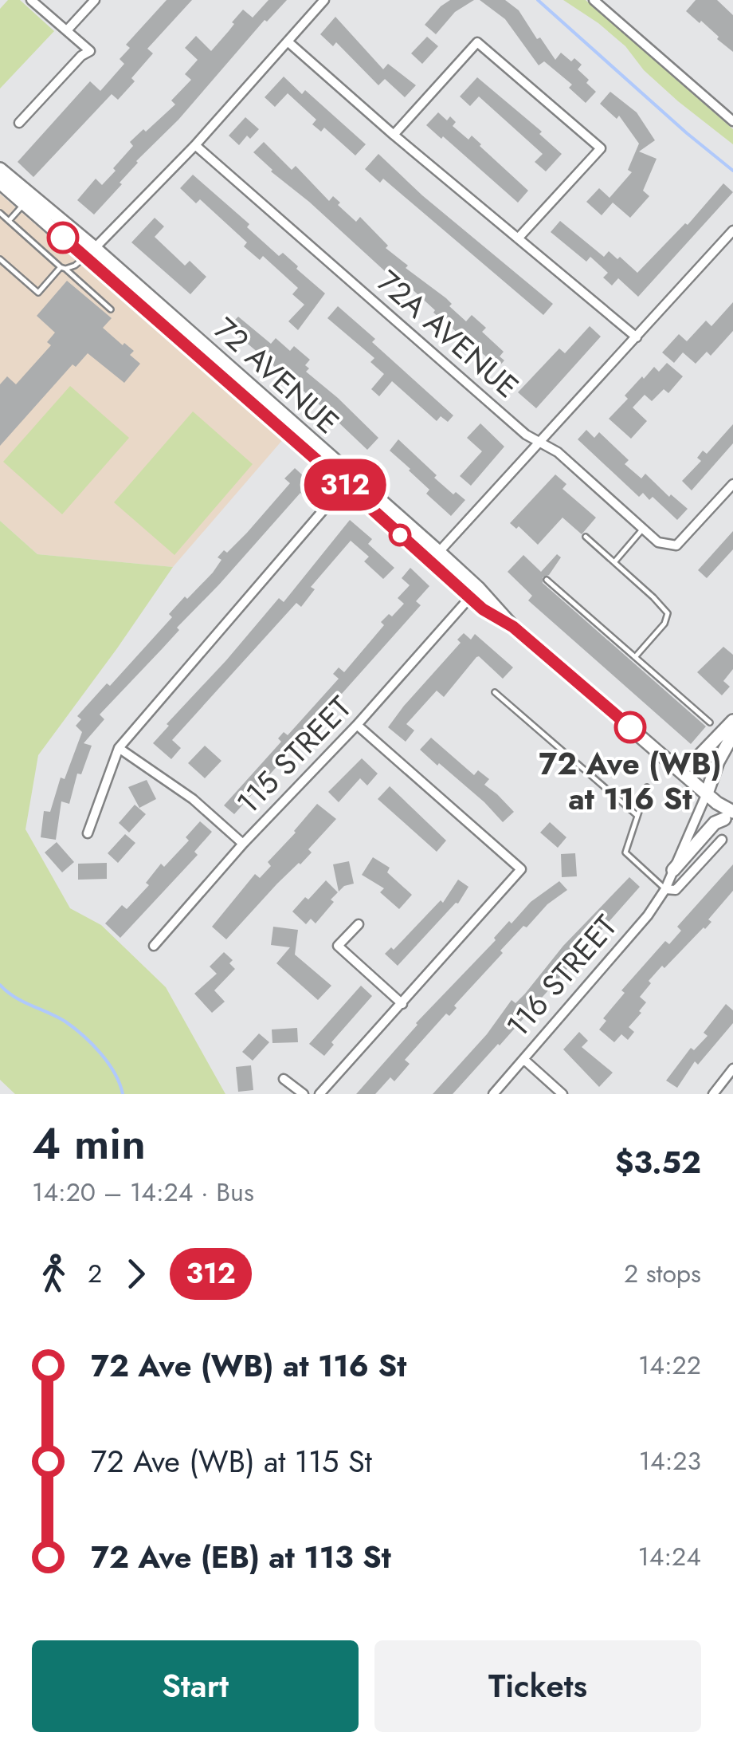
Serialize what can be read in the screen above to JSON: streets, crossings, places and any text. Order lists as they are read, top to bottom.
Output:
{
  "streets": {
    "main road": ["72 AVENUE", "116 STREET"],
    "street": ["72A AVENUE", "115 STREET"]
  },
  "crossings": [
    ["72 AVENUE", "115 STREET"],
    ["72 AVENUE", "116 STREET"]
  ],
  "places": ["72 Ave (WB) at 116 St"],
  "lines": ["bus line 312"],
  "page": {
    "on_map": "312",
    "heading": ["4 min", "14:20 – 14:24 · Bus", "$3.52"],
    "legs": ["2", "312", "2 stops"],
    "list": [
      {
        "name": "72 Ave (WB) at 116 St",
        "value": "14:22"
      },
      {
        "name": "72 Ave (WB) at 115 St",
        "value": "14:23"
      },
      {
        "name": "72 Ave (EB) at 113 St",
        "value": "14:24"
      }
    ],
    "buttons": ["Start", "Tickets"]
  }
}
